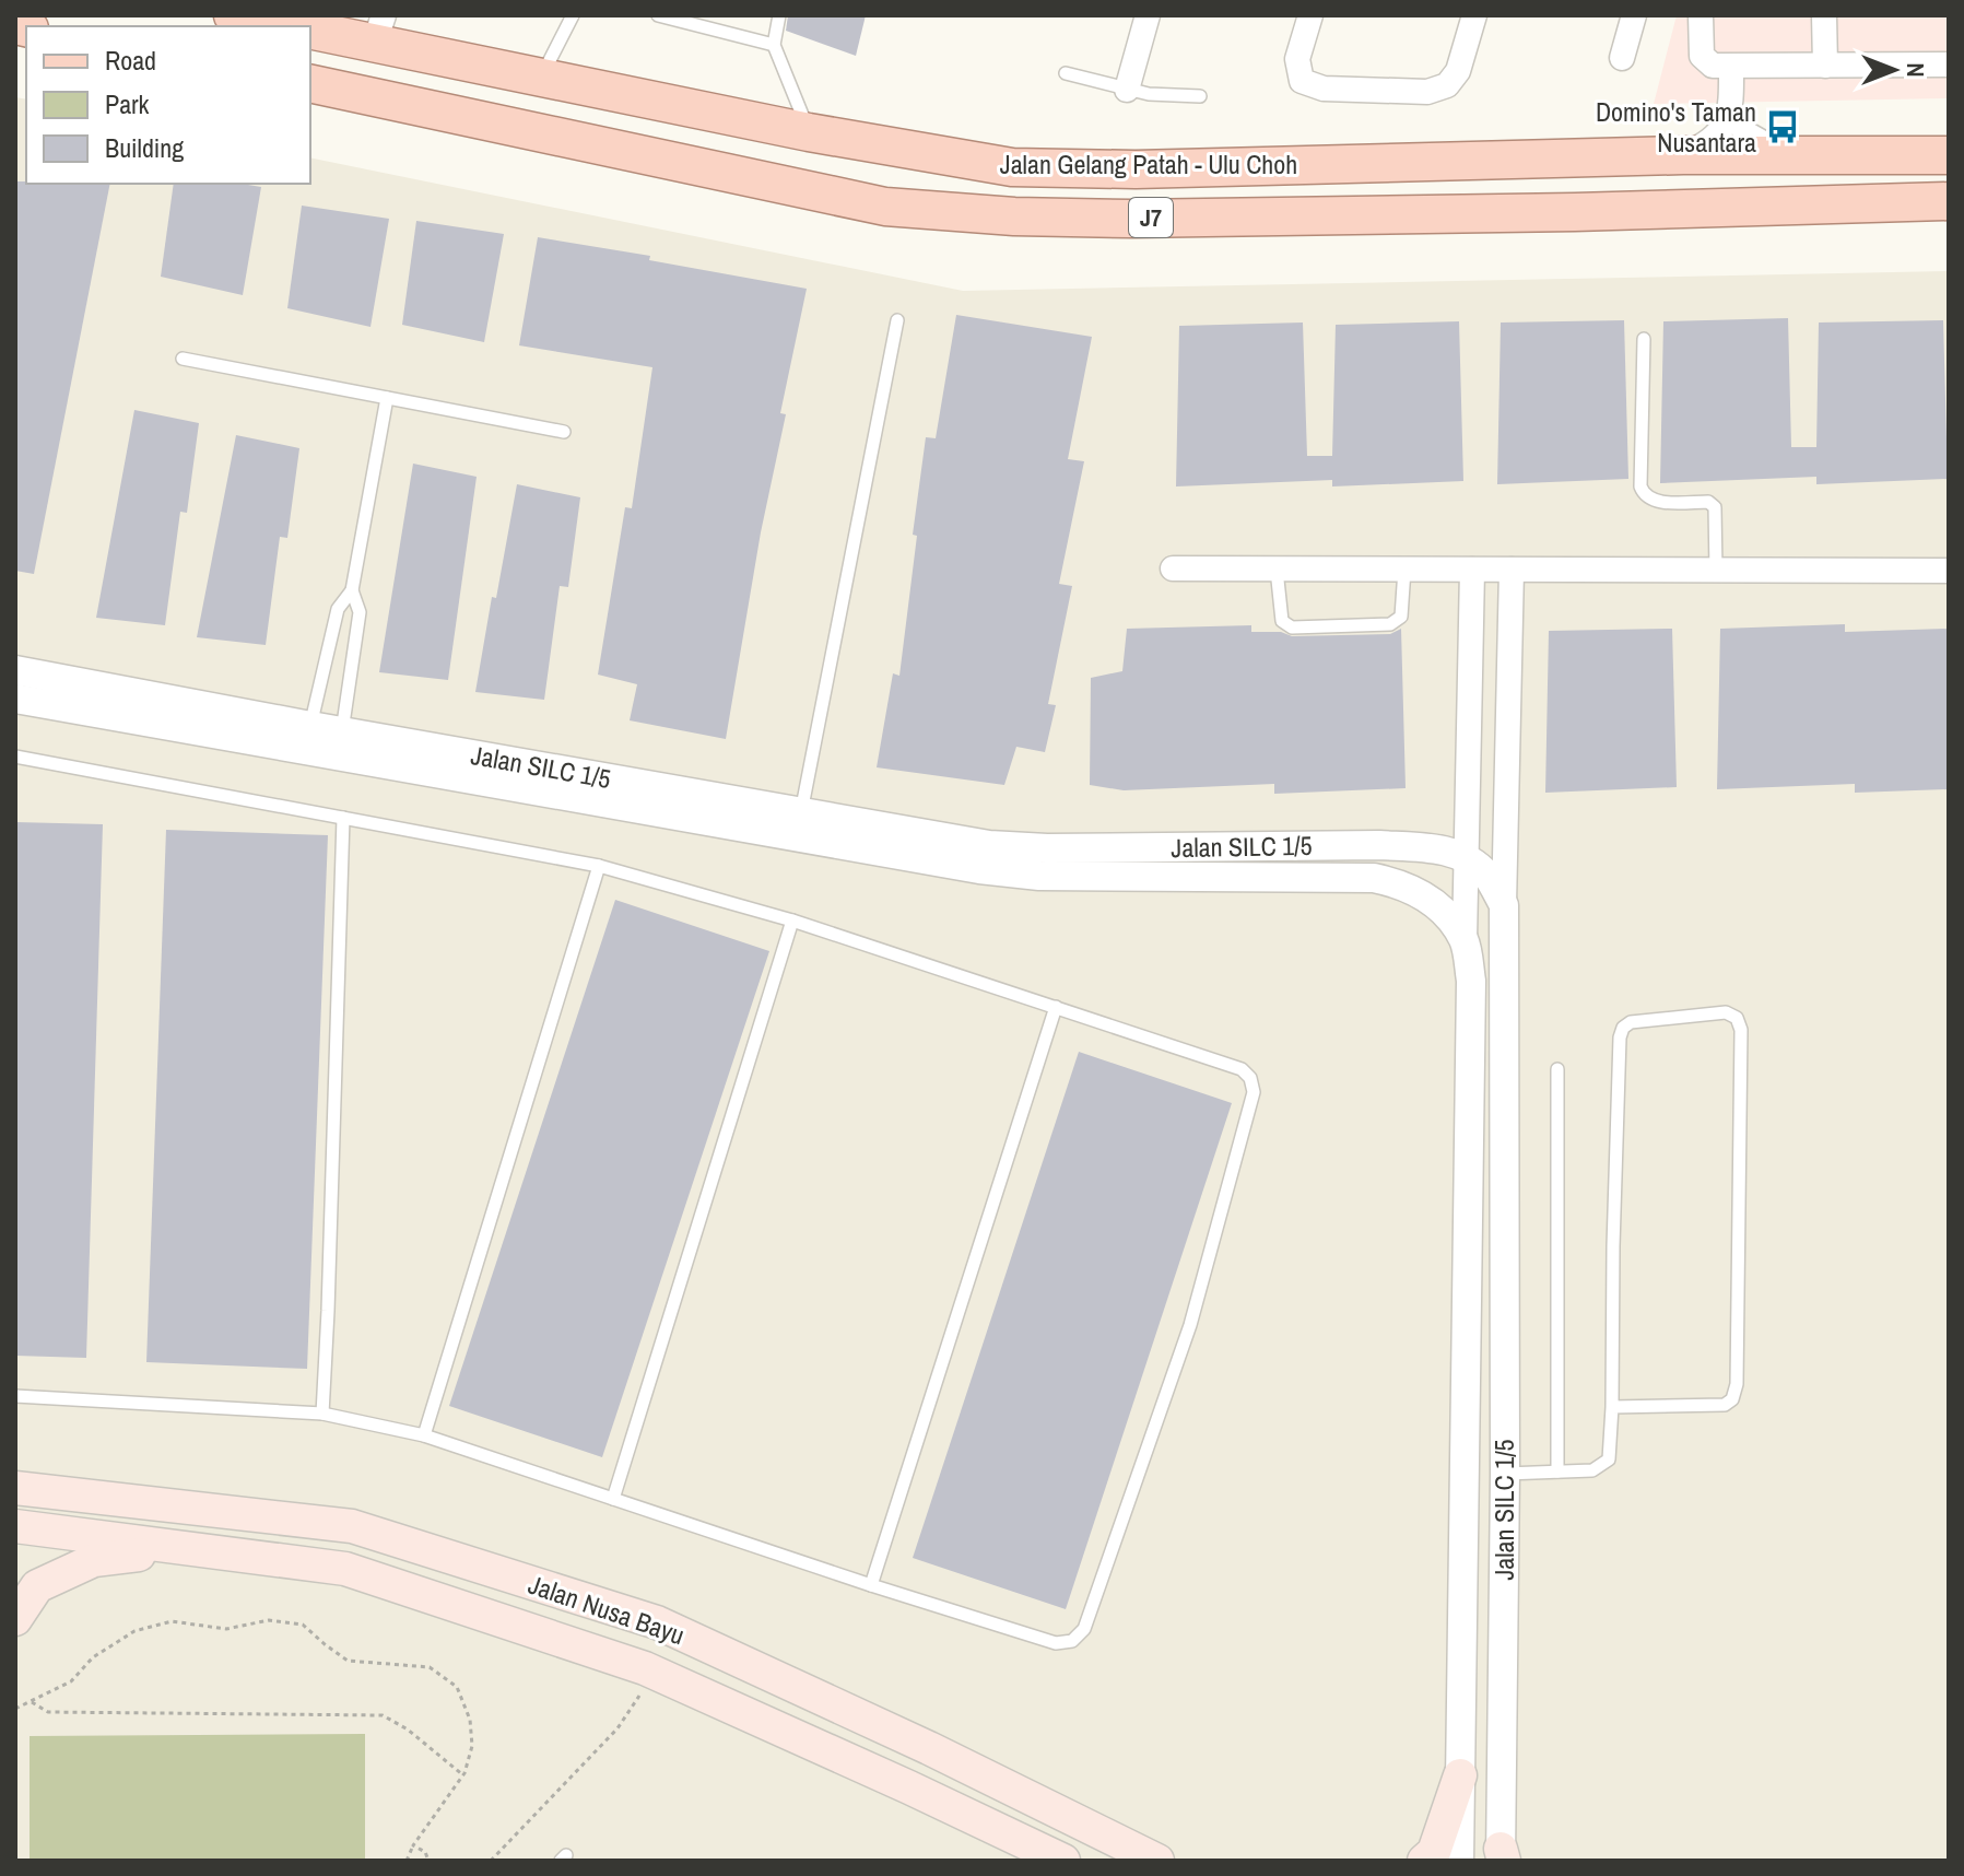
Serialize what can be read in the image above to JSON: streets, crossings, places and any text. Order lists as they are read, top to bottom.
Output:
{
  "streets": {
    "main road": ["Jalan Gelang Patah - Ulu Choh", "J7", "Jalan Nusa Bayu"],
    "street": ["Jalan SILC 1/5"]
  },
  "places": {
    "bus stop": ["Domino's Taman Nusantara"]
  },
  "legend": ["Road", "Park", "Building"],
  "north": "right"
}
